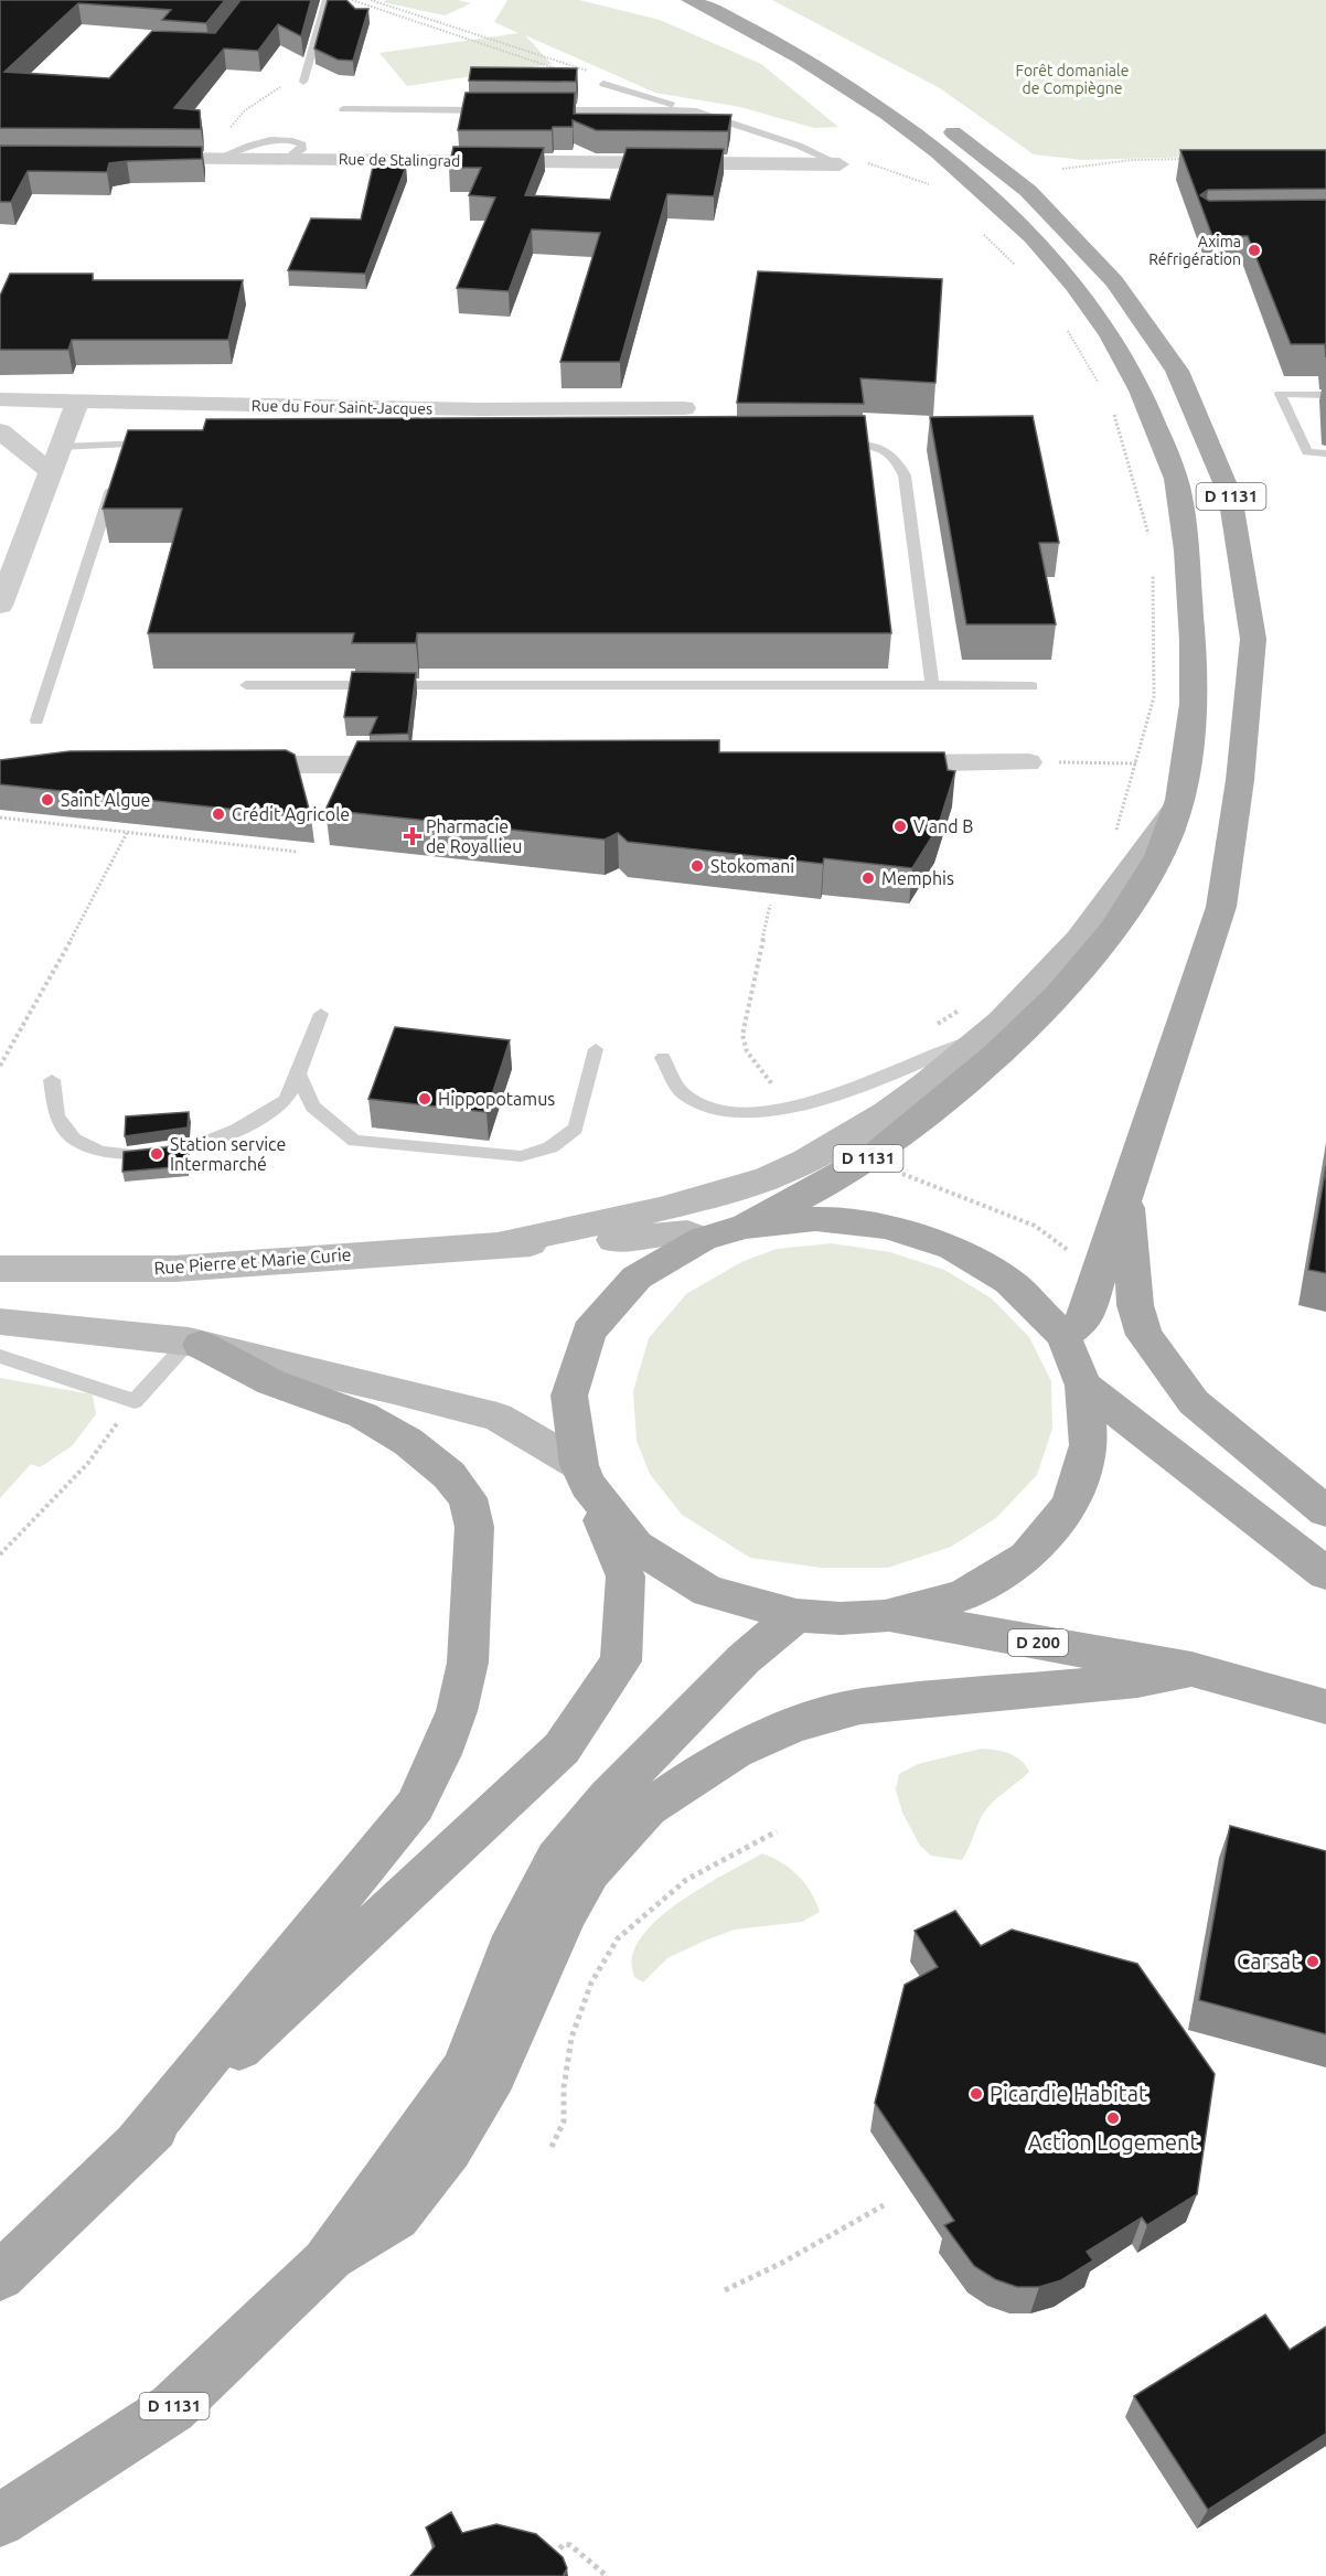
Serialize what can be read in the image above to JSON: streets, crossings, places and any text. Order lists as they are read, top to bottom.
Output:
{
  "streets": {
    "main road": ["D 1131", "Rue Pierre et Marie Curie", "D 200"],
    "street": ["Rue de Stalingrad", "Rue du Four Saint-Jacques"]
  },
  "parks": ["Forêt domaniale de Compiègne"],
  "places": {
    "other": [
      "Axima Réfrigération",
      "Saint Algue",
      "Crédit Agricole",
      "V and B",
      "Stokomani",
      "Memphis",
      "Hippopotamus",
      "Station service Intermarché",
      "Carsat",
      "Picardie Habitat",
      "Action Logement"
    ],
    "health": ["Pharmacie de Royallieu"]
  }
}
